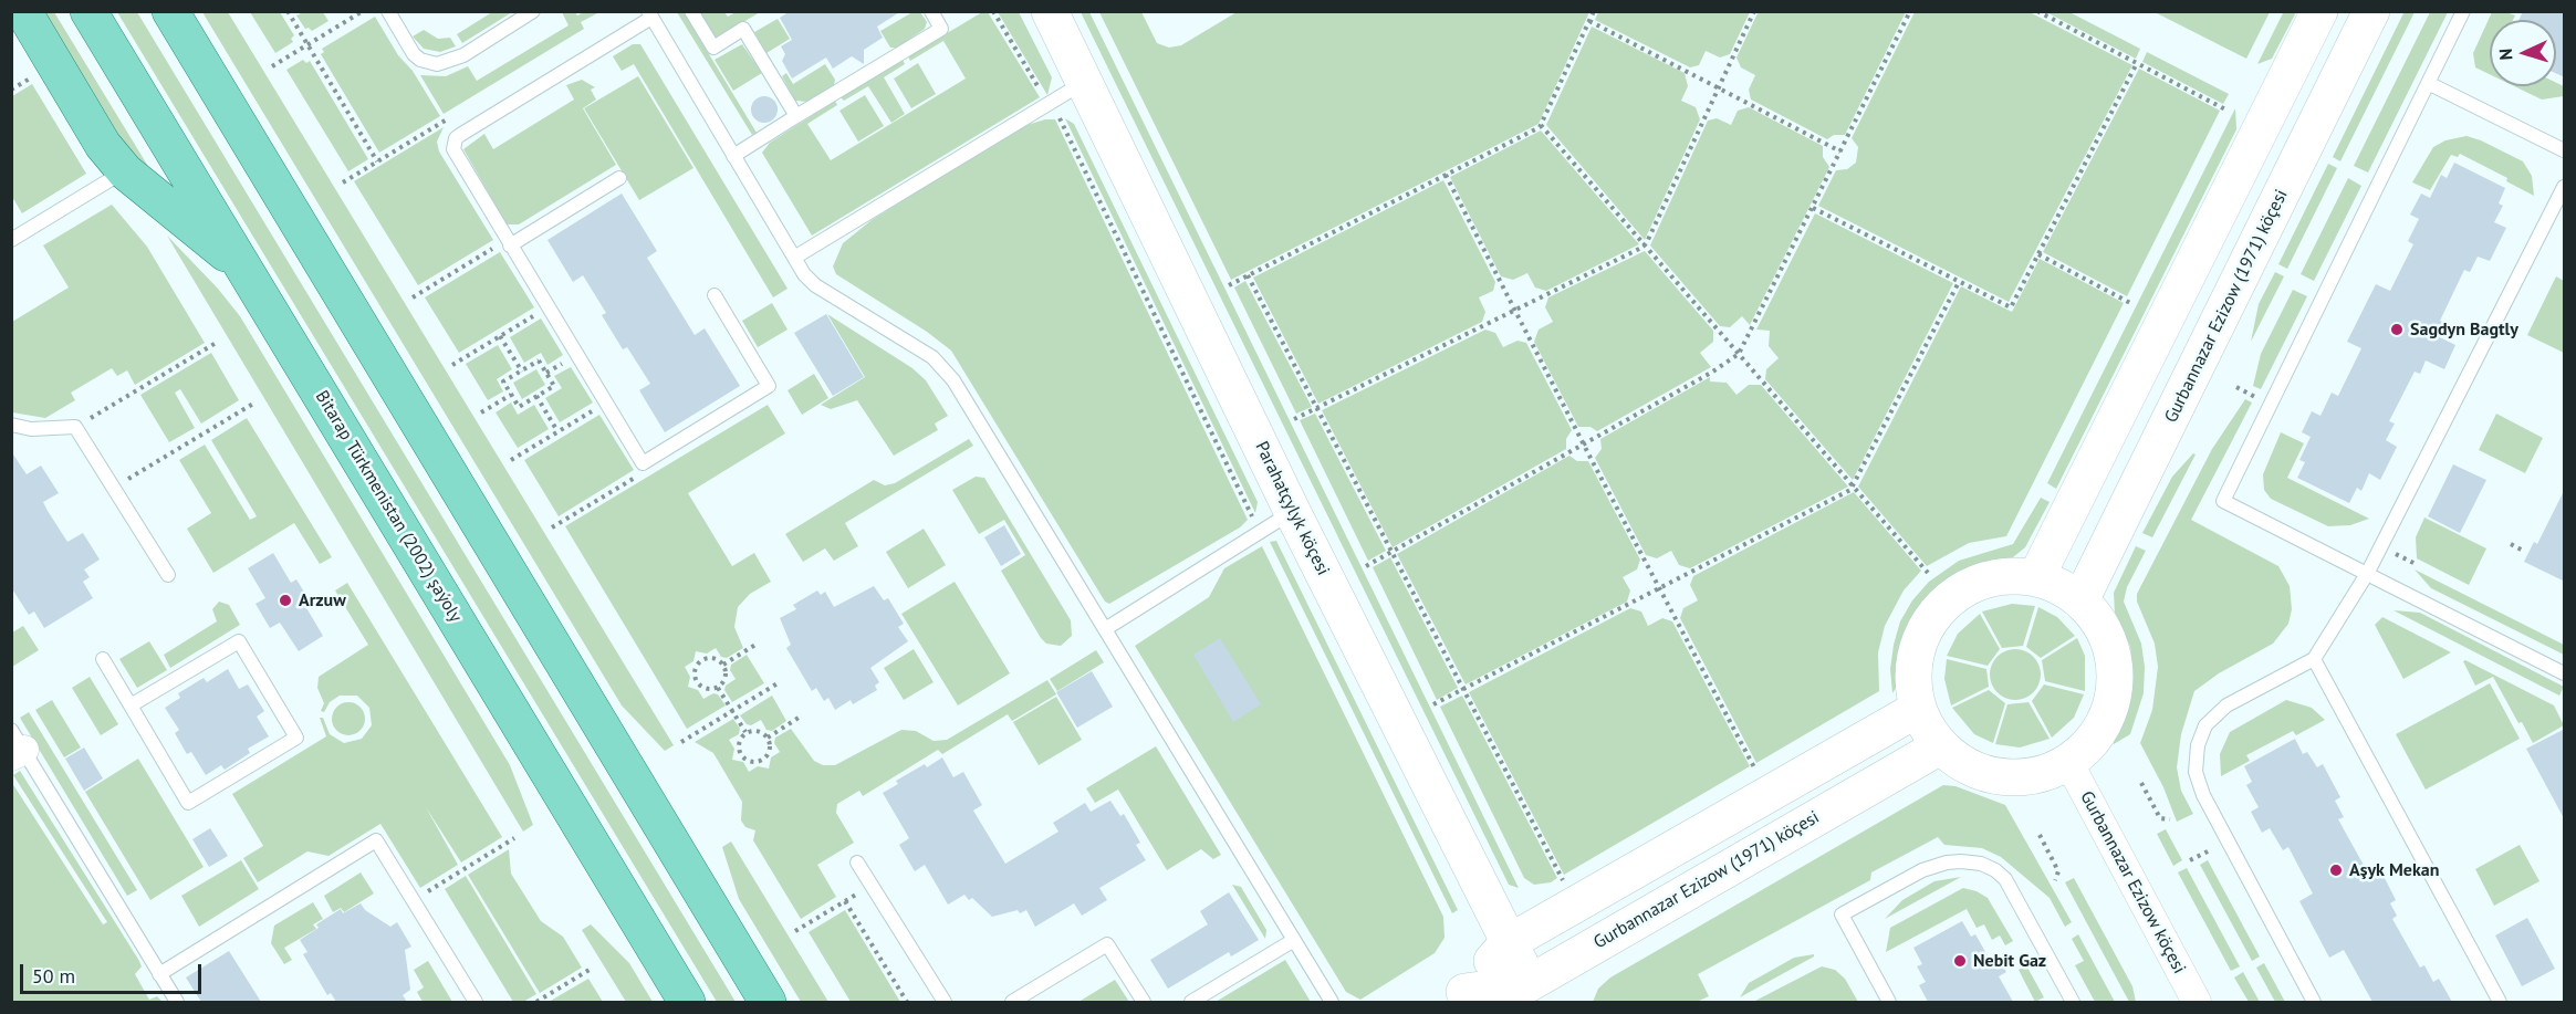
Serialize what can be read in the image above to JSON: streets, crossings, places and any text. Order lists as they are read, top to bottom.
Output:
{
  "streets": {
    "main road": ["Bitarap Türkmenistan (2002) şaýoly"],
    "street": ["Gurbannazar Ezizow (1971) köçesi", "Parahatçylyk köçesi", "Gurbannazar Ezizow köçesi"]
  },
  "crossings": [
    ["Gurbannazar Ezizow (1971) köçesi", "Parahatçylyk köçesi"],
    ["Gurbannazar Ezizow (1971) köçesi", "Gurbannazar Ezizow köçesi"]
  ],
  "places": [
    "Sagdyn Bagtly",
    "Arzuw",
    "Aşyk Mekan",
    "Nebit Gaz"
  ],
  "scale_bar": "50 m",
  "north": "left"
}
